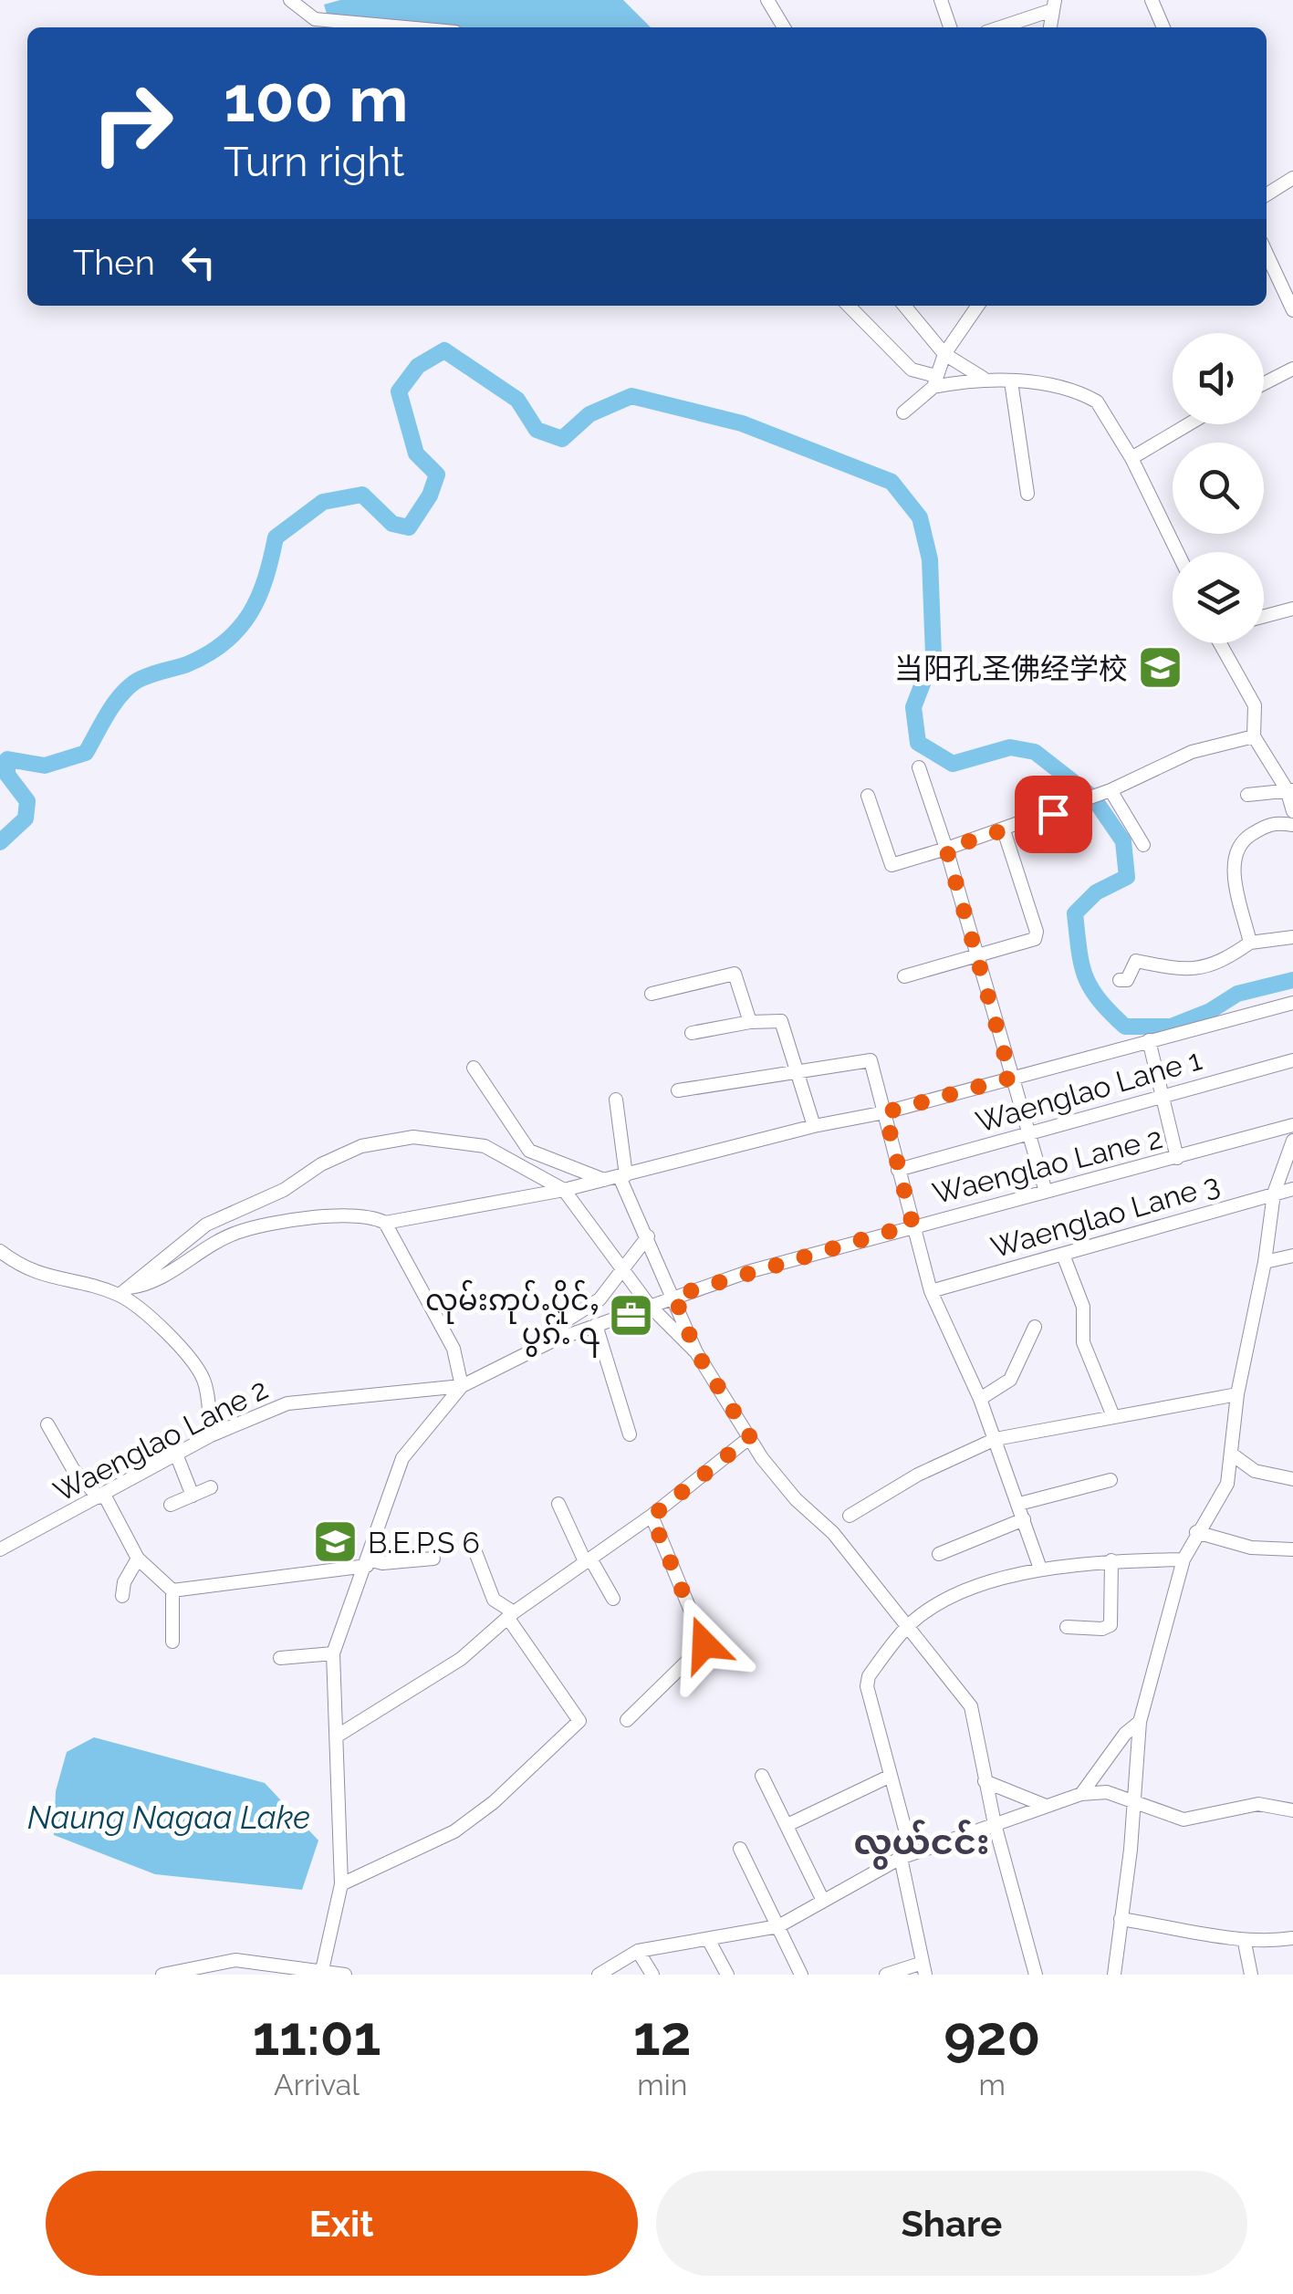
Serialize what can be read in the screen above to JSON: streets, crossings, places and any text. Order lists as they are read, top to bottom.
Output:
{
  "streets": {
    "street": ["Waenglao Lane 1", "Waenglao Lane 2", "Waenglao Lane 3"]
  },
  "districts": ["လွယ်ငင်း"],
  "water": ["Naung Nagaa Lake"],
  "places": {
    "school or university": ["当阳孔圣佛经学校", "B.E.P.S 6"],
    "office": ["လုမ်းဢုပ်ႉပိူင်ႇ ပွၵ်ႉ ႖"]
  },
  "page": {
    "turn": ["100 m", "Turn right"],
    "then": "Then",
    "eta": [
      "11:01",
      "Arrival",
      "12",
      "min",
      "920",
      "m"
    ],
    "buttons": ["Exit", "Share"]
  }
}
